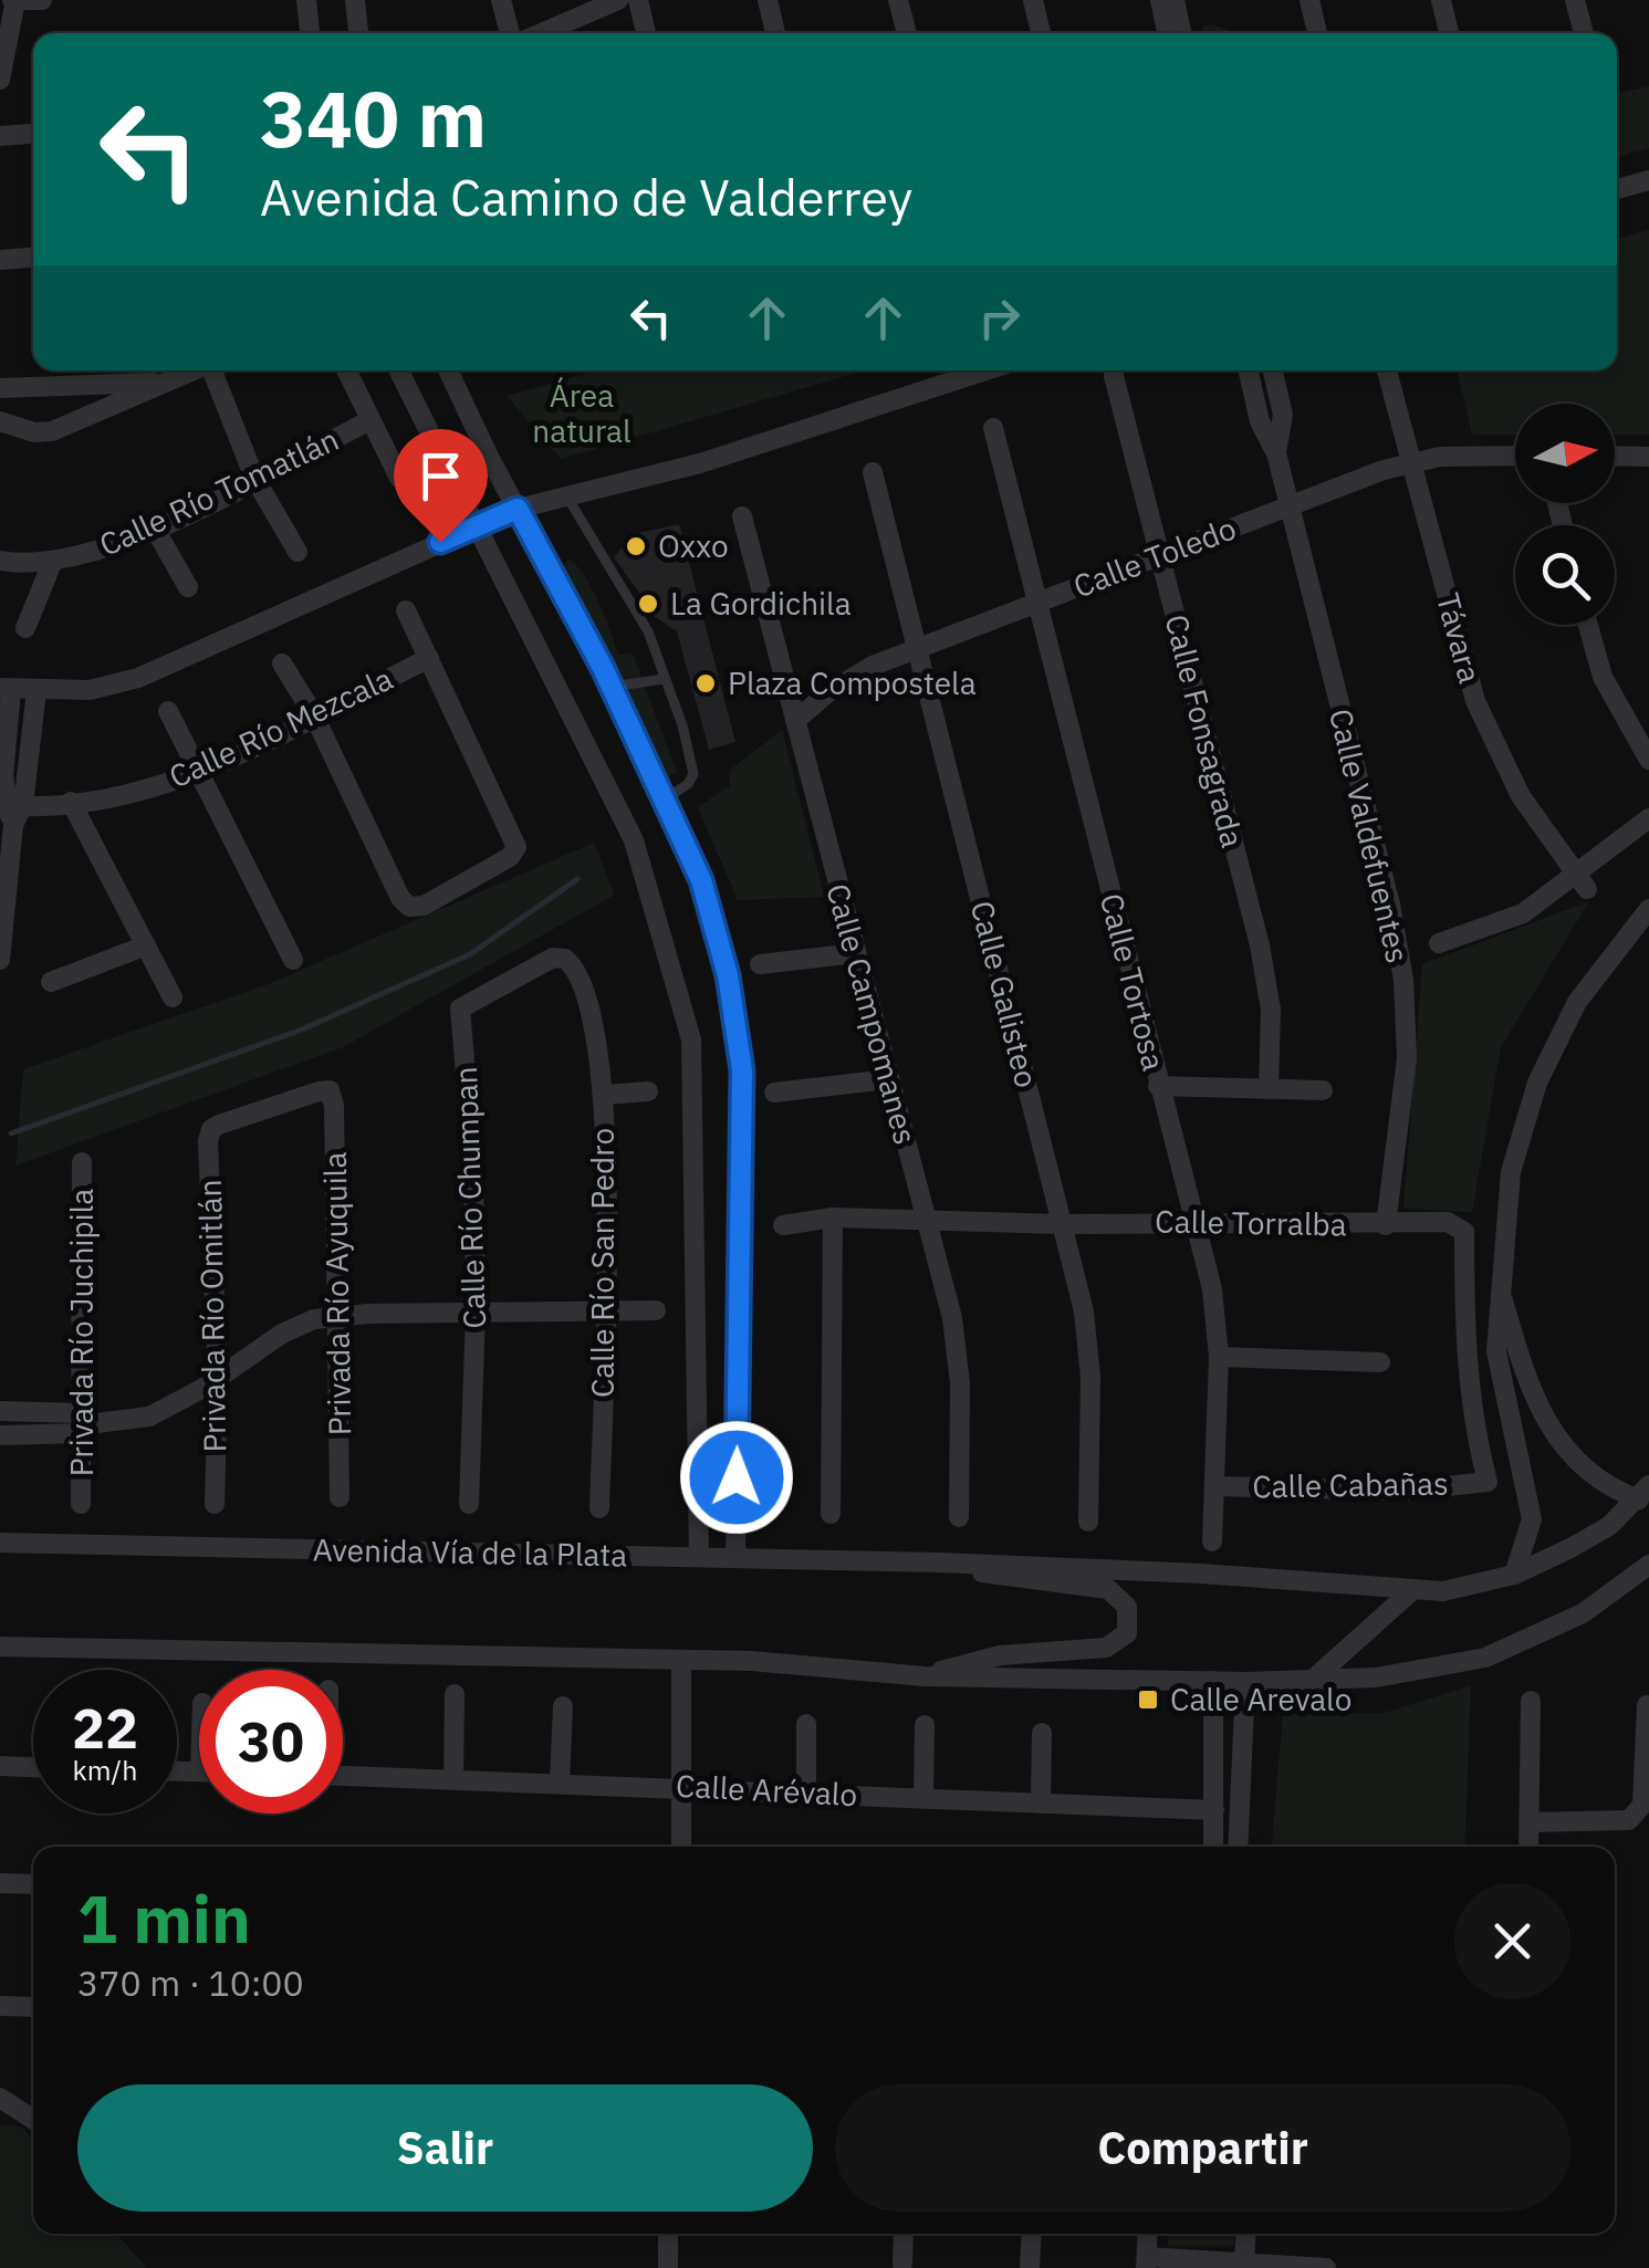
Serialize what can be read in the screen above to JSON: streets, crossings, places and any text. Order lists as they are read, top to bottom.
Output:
{
  "streets": {
    "street": [
      "Calle Río Tomatlán",
      "Calle Toledo",
      "Távara",
      "Calle Río Mezcala",
      "Calle Fonsagrada",
      "Calle Valdefuentes",
      "Calle Tortosa",
      "Calle Galisteo",
      "Calle Campomanes",
      "Calle Río Chumpan",
      "Calle Torralba",
      "Calle Río San Pedro",
      "Privada Río Ayuquila",
      "Privada Río Omitlán",
      "Privada Río Juchipila",
      "Calle Cabañas",
      "Avenida Vía de la Plata",
      "Calle Arévalo"
    ]
  },
  "crossings": [
    ["Calle Toledo", "Távara"],
    ["Calle Toledo", "Calle Fonsagrada"],
    ["Calle Toledo", "Calle Valdefuentes"],
    ["Calle Toledo", "Calle Tortosa"],
    ["Calle Toledo", "Calle Galisteo"],
    ["Calle Toledo", "Calle Campomanes"],
    ["Calle Valdefuentes", "Calle Torralba"],
    ["Calle Tortosa", "Calle Torralba"],
    ["Calle Tortosa", "Calle Cabañas"],
    ["Calle Galisteo", "Calle Torralba"],
    ["Calle Campomanes", "Calle Torralba"],
    ["Calle Río Chumpan", "Calle Río San Pedro"],
    ["Calle Torralba", "Calle Cabañas"],
    ["Privada Río Ayuquila", "Privada Río Omitlán"]
  ],
  "parks": ["Área natural"],
  "places": {
    "other": ["Oxxo", "La Gordichila", "Plaza Compostela"],
    "transit": ["Calle Arevalo"]
  },
  "north": "right",
  "page": {
    "turn": ["340 m", "Avenida Camino de Valderrey"],
    "speed": "22 km/h",
    "limit": "30",
    "heading": ["1 min", "370 m · 10:00"],
    "buttons": ["Salir", "Compartir"]
  }
}
